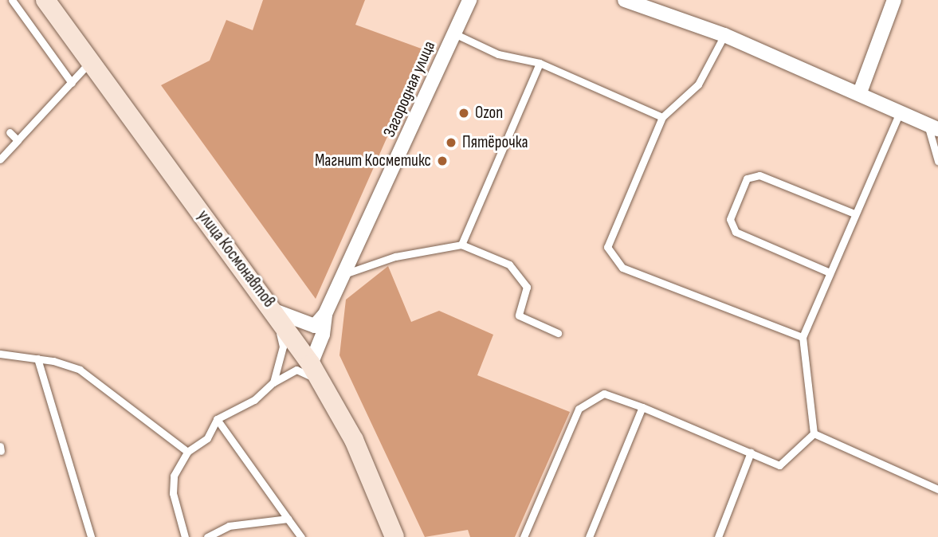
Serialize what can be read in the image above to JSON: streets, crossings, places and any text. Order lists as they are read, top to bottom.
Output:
{
  "streets": {
    "main road": ["улица Космонавтов"],
    "street": ["Загородная улица"]
  },
  "crossings": [
    ["Загородная улица", "улица Космонавтов"]
  ],
  "places": ["Ozon", "Пятёрочка", "Магнит Косметикс"]
}
